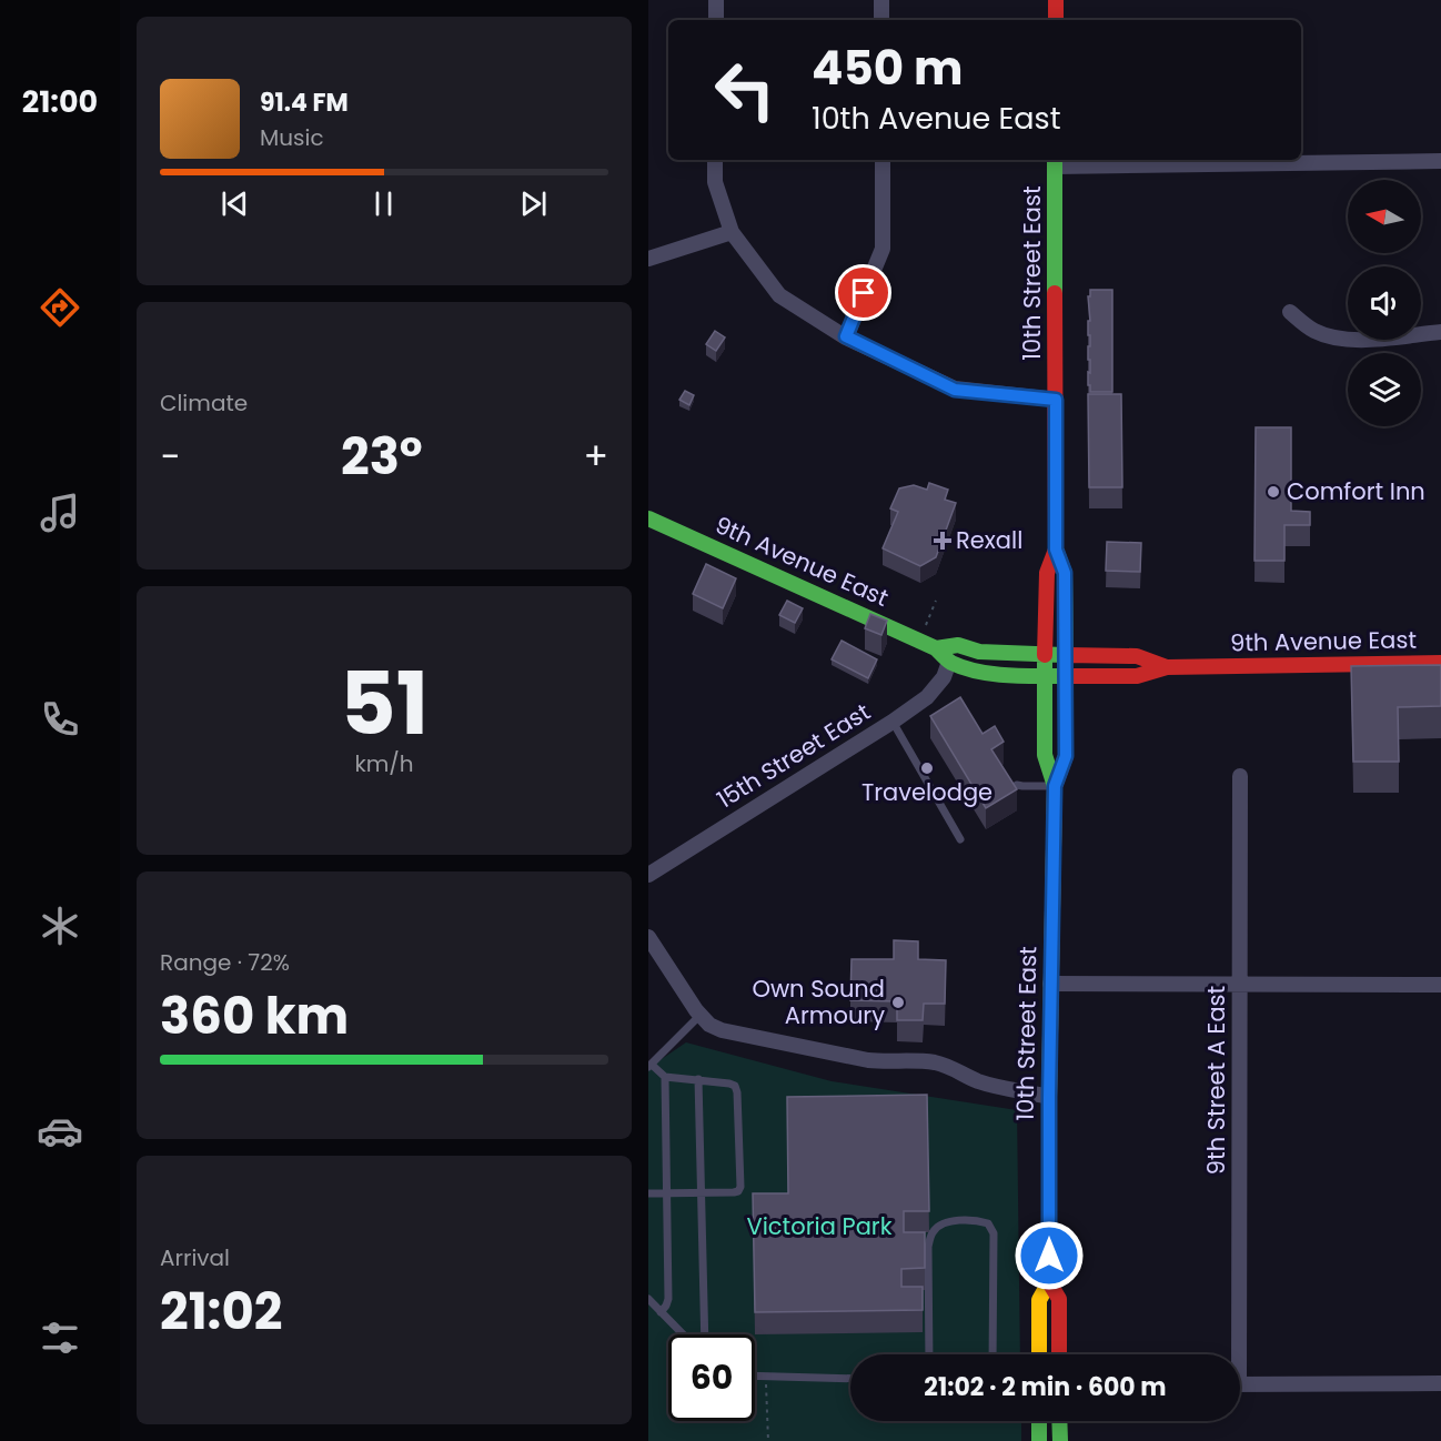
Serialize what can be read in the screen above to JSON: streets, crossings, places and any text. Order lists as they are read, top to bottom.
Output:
{
  "streets": {
    "main road": ["10th Street East", "9th Avenue East"],
    "street": ["15th Street East", "9th Street A East"]
  },
  "crossings": [
    ["10th Street East", "9th Avenue East"],
    ["9th Avenue East", "15th Street East"]
  ],
  "parks": ["Victoria Park"],
  "places": {
    "other": ["Comfort Inn", "Travelodge", "Own Sound Armoury"],
    "health": ["Rexall"]
  },
  "north": "left",
  "page": {
    "tabs": "21:00",
    "turn": ["450 m", "10th Avenue East"],
    "song": ["91.4 FM", "Music"],
    "tile": [
      "Climate",
      ["51", "km/h"],
      ["Range · 72%", "360 km"],
      ["Arrival", "21:02"]
    ],
    "heat": ["−", "23°", "+"],
    "limit": "60",
    "trip": "21:02 · 2 min · 600 m"
  }
}
